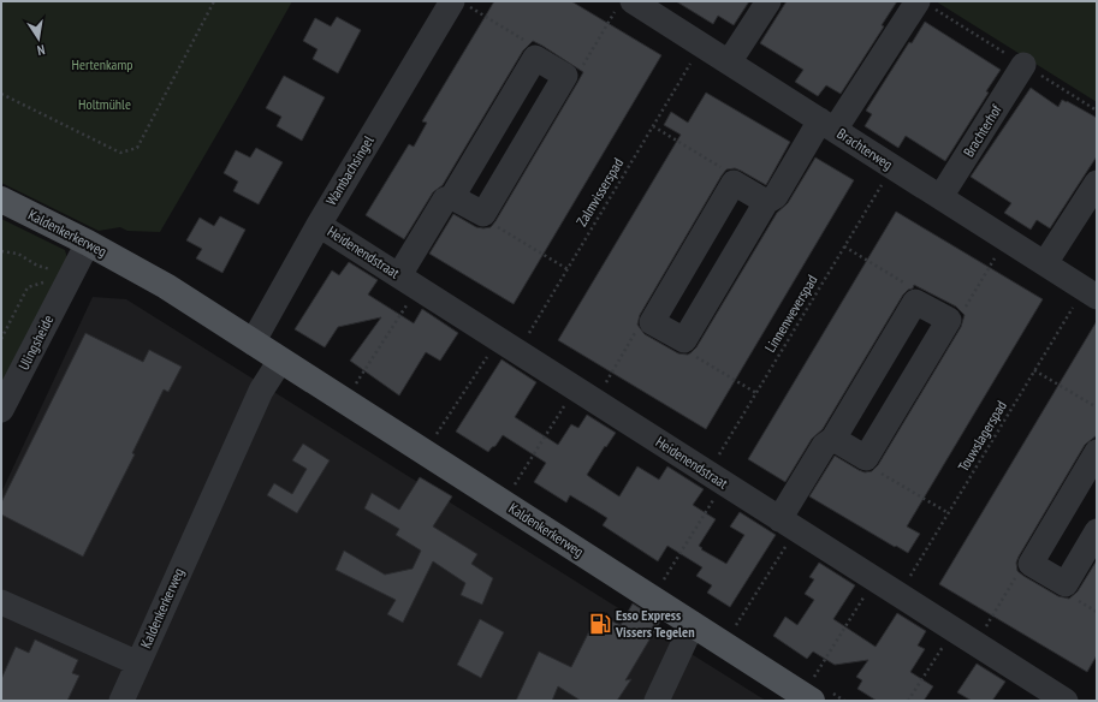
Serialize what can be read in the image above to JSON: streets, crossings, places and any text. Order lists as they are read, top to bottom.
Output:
{
  "streets": {
    "main road": ["Kaldenkerkerweg"],
    "street": [
      "Brachterhof",
      "Brachterweg",
      "Wambachsingel",
      "Heidenendstraat",
      "Ulingsheide"
    ],
    "path": ["Zalmvisserspad", "Linnenweverspad", "Touwslagerspad"]
  },
  "crossings": [
    ["Brachterhof", "Brachterweg"],
    ["Brachterweg", "Zalmvisserspad"],
    ["Brachterweg", "Linnenweverspad"],
    ["Brachterweg", "Touwslagerspad"],
    ["Wambachsingel", "Kaldenkerkerweg"],
    ["Wambachsingel", "Heidenendstraat"],
    ["Zalmvisserspad", "Kaldenkerkerweg"],
    ["Zalmvisserspad", "Heidenendstraat"],
    ["Kaldenkerkerweg", "Linnenweverspad"],
    ["Kaldenkerkerweg", "Ulingsheide"],
    ["Heidenendstraat", "Linnenweverspad"],
    ["Heidenendstraat", "Touwslagerspad"]
  ],
  "parks": ["Hertenkamp", "Holtmühle"],
  "places": {
    "fuel station": ["Esso Express Vissers Tegelen"]
  },
  "north": "bottom"
}
